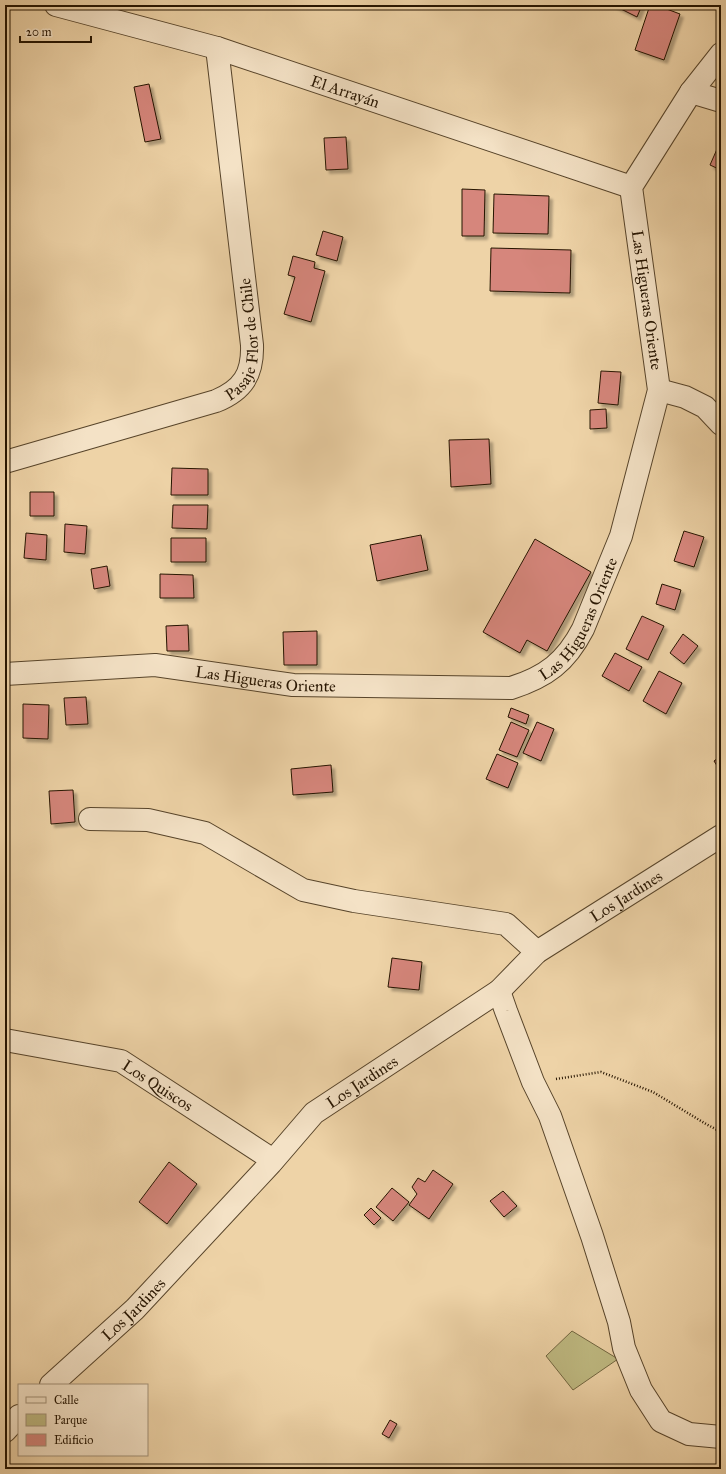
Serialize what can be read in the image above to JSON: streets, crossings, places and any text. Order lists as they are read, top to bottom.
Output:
{
  "streets": {
    "street": [
      "El Arrayán",
      "Las Higueras Oriente",
      "Pasaje Flor de Chile",
      "Los Jardines",
      "Los Quiscos"
    ]
  },
  "crossings": [
    ["El Arrayán", "Las Higueras Oriente"],
    ["El Arrayán", "Pasaje Flor de Chile"],
    ["Los Jardines", "Los Quiscos"]
  ],
  "legend": ["Calle", "Parque", "Edificio"],
  "scale_bar": "20 m"
}
